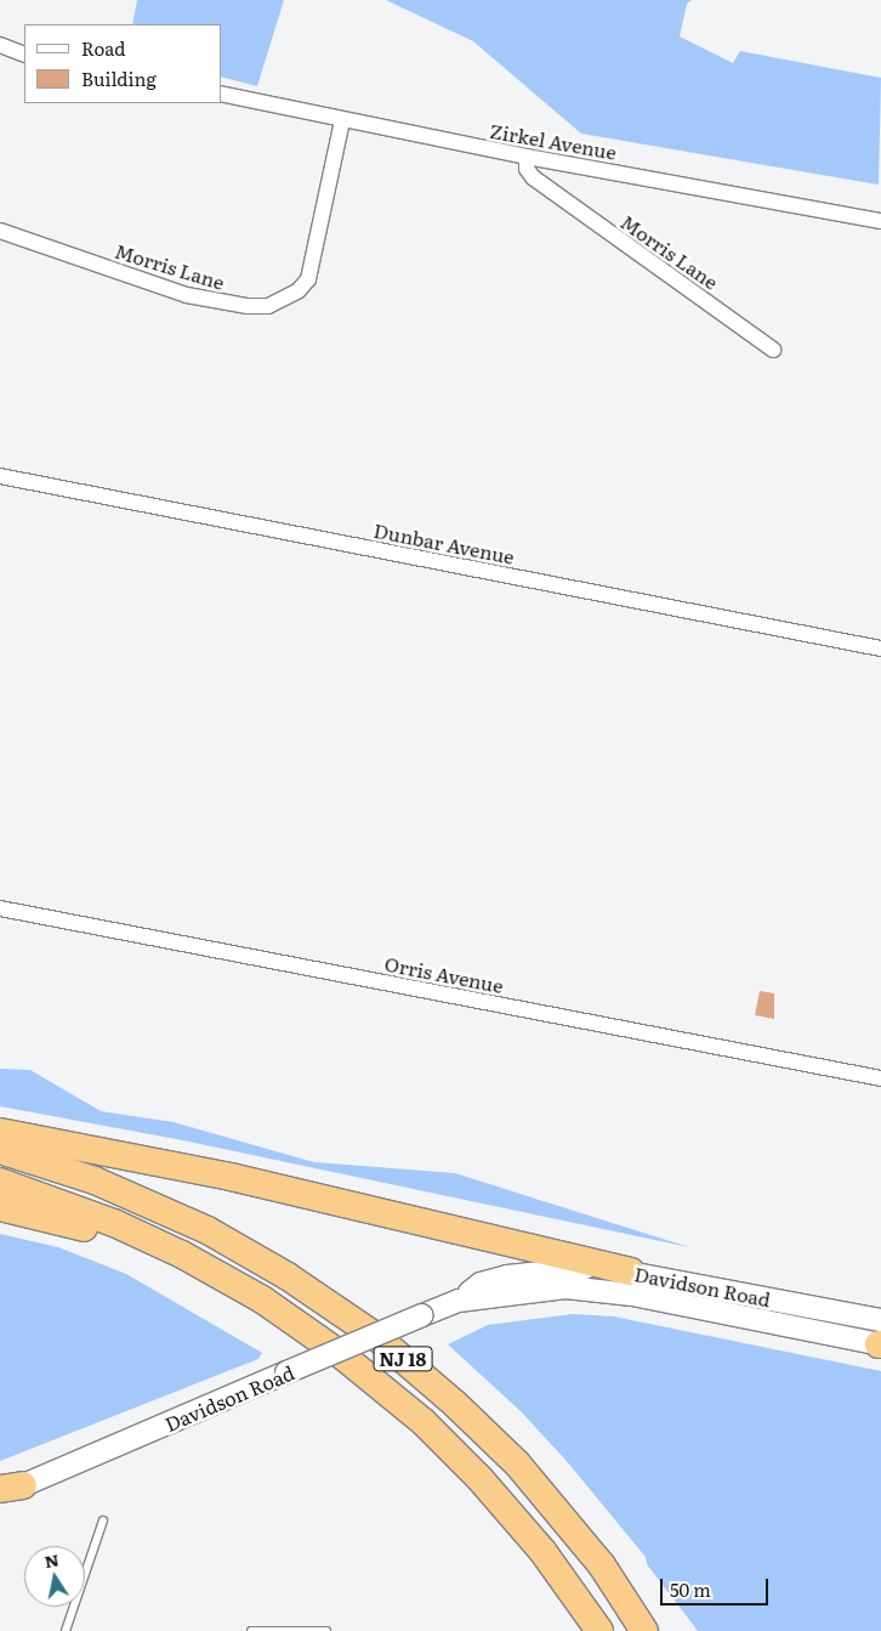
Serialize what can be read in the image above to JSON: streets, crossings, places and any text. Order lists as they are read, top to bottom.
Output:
{
  "streets": {
    "highway": ["NJ 18"],
    "main road": ["Davidson Road"],
    "street": [
      "Zirkel Avenue",
      "Morris Lane",
      "Dunbar Avenue",
      "Orris Avenue"
    ]
  },
  "crossings": [
    ["Zirkel Avenue", "Morris Lane"]
  ],
  "legend": ["Road", "Building"],
  "scale_bar": "50 m",
  "north": "top"
}
